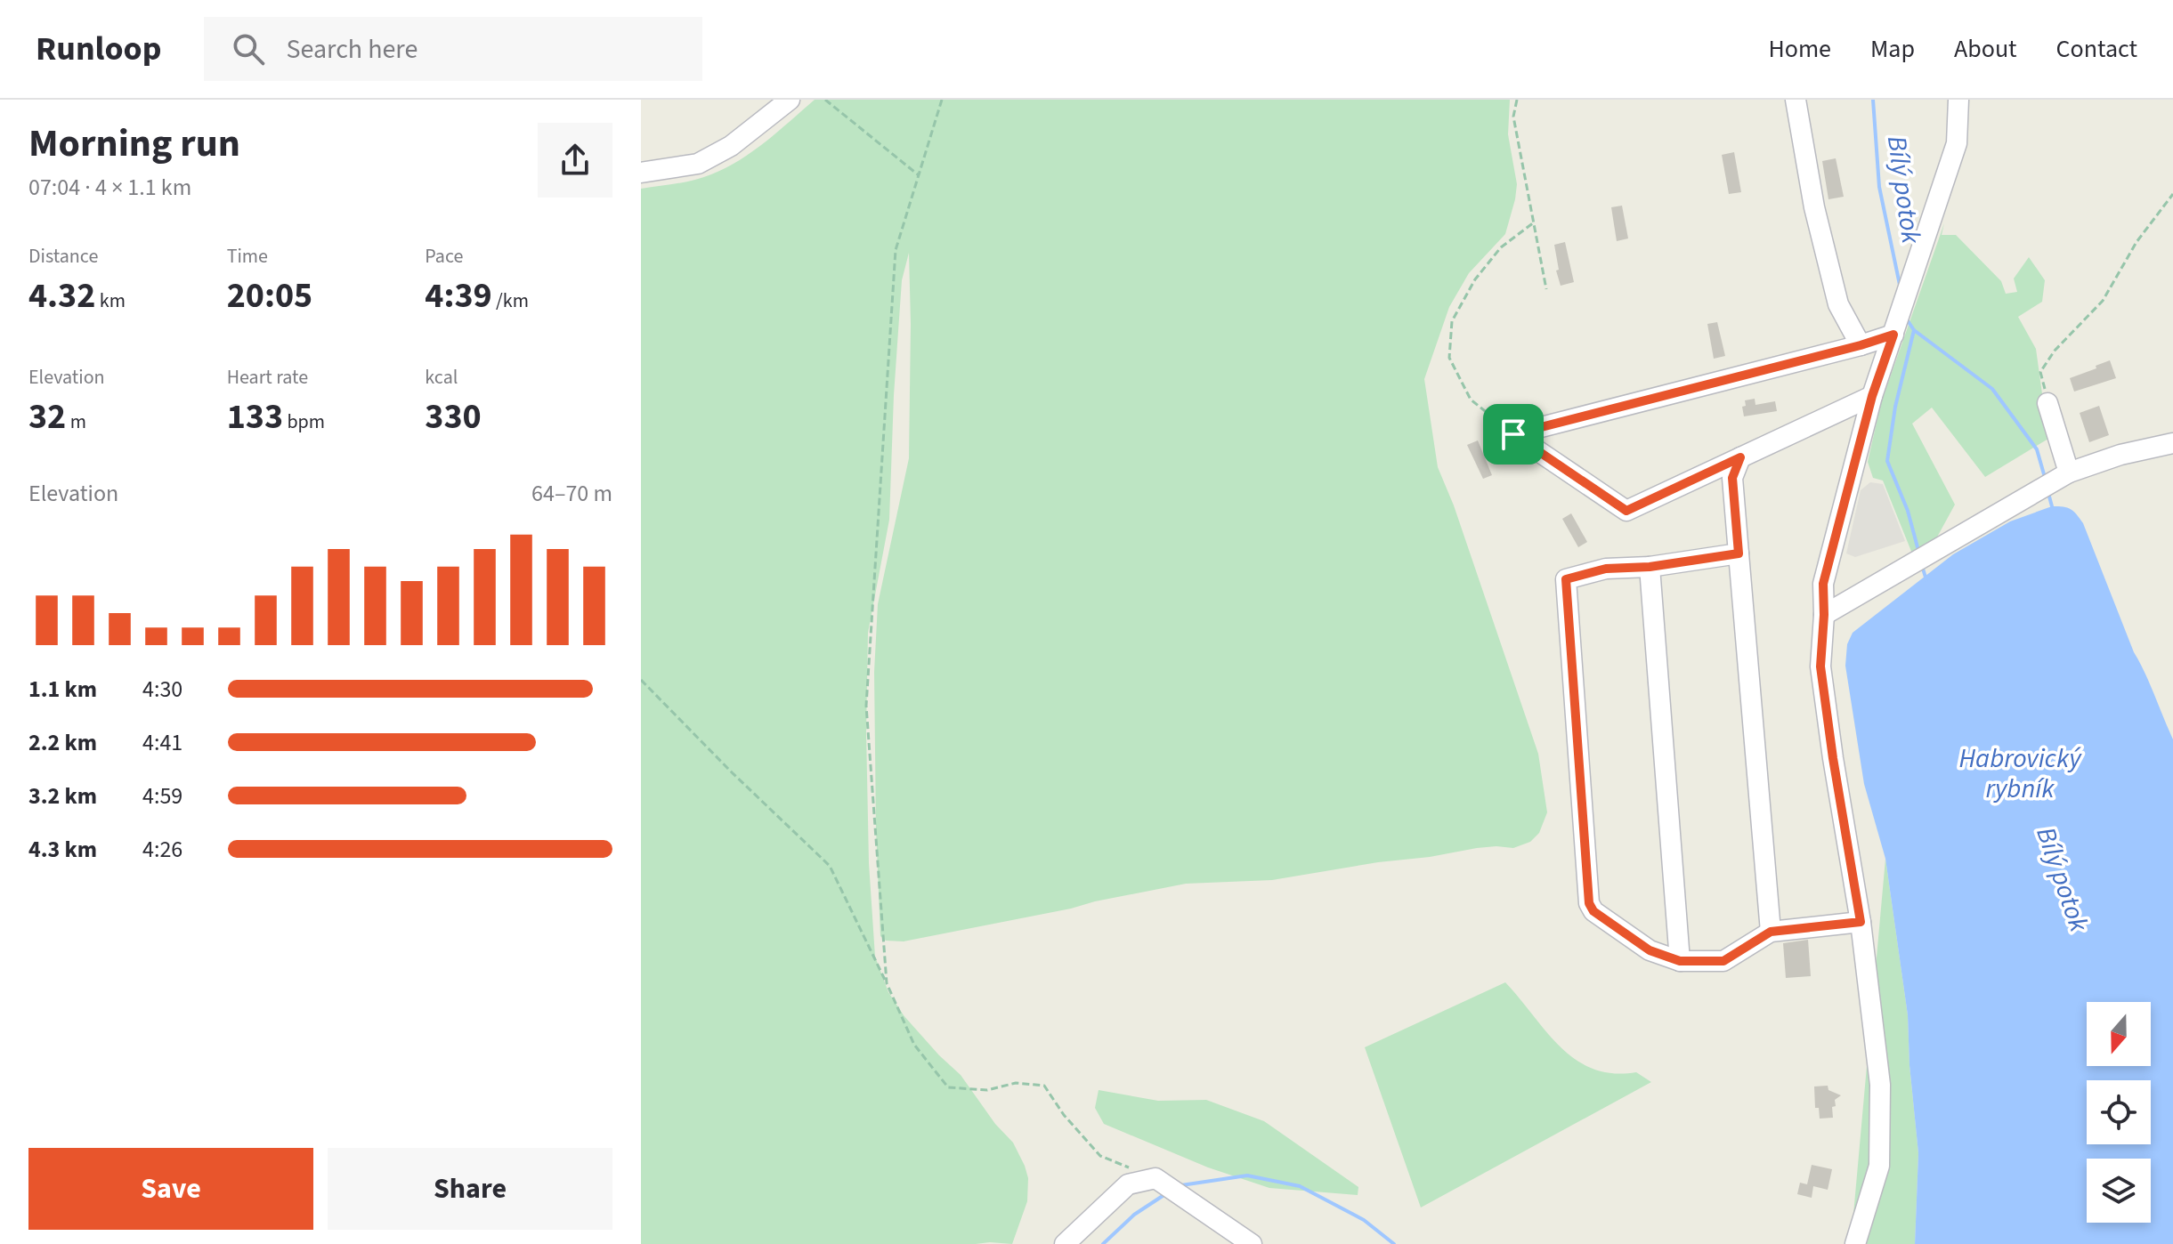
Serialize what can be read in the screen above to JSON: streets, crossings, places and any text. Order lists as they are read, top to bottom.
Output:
{
  "water": ["Bílý potok", "Habrovický rybník"],
  "north": "bottom",
  "page": {
    "header": "Runloop",
    "search": "Search here",
    "nav": [
      "Home",
      "Map",
      "About",
      "Contact"
    ],
    "heading": ["Morning run", "07:04 · 4 × 1.1 km"],
    "stats": [
      ["Distance", "4.32 km"],
      ["Time", "20:05"],
      ["Pace", "4:39 /km"],
      ["Elevation", "32 m"],
      ["Heart rate", "133 bpm"],
      ["kcal", "330"]
    ],
    "chart": ["Elevation", "64–70 m"],
    "list": [
      {
        "name": "1.1 km",
        "note": "4:30"
      },
      {
        "name": "2.2 km",
        "note": "4:41"
      },
      {
        "name": "3.2 km",
        "note": "4:59"
      },
      {
        "name": "4.3 km",
        "note": "4:26"
      }
    ],
    "buttons": ["Save", "Share"]
  }
}
